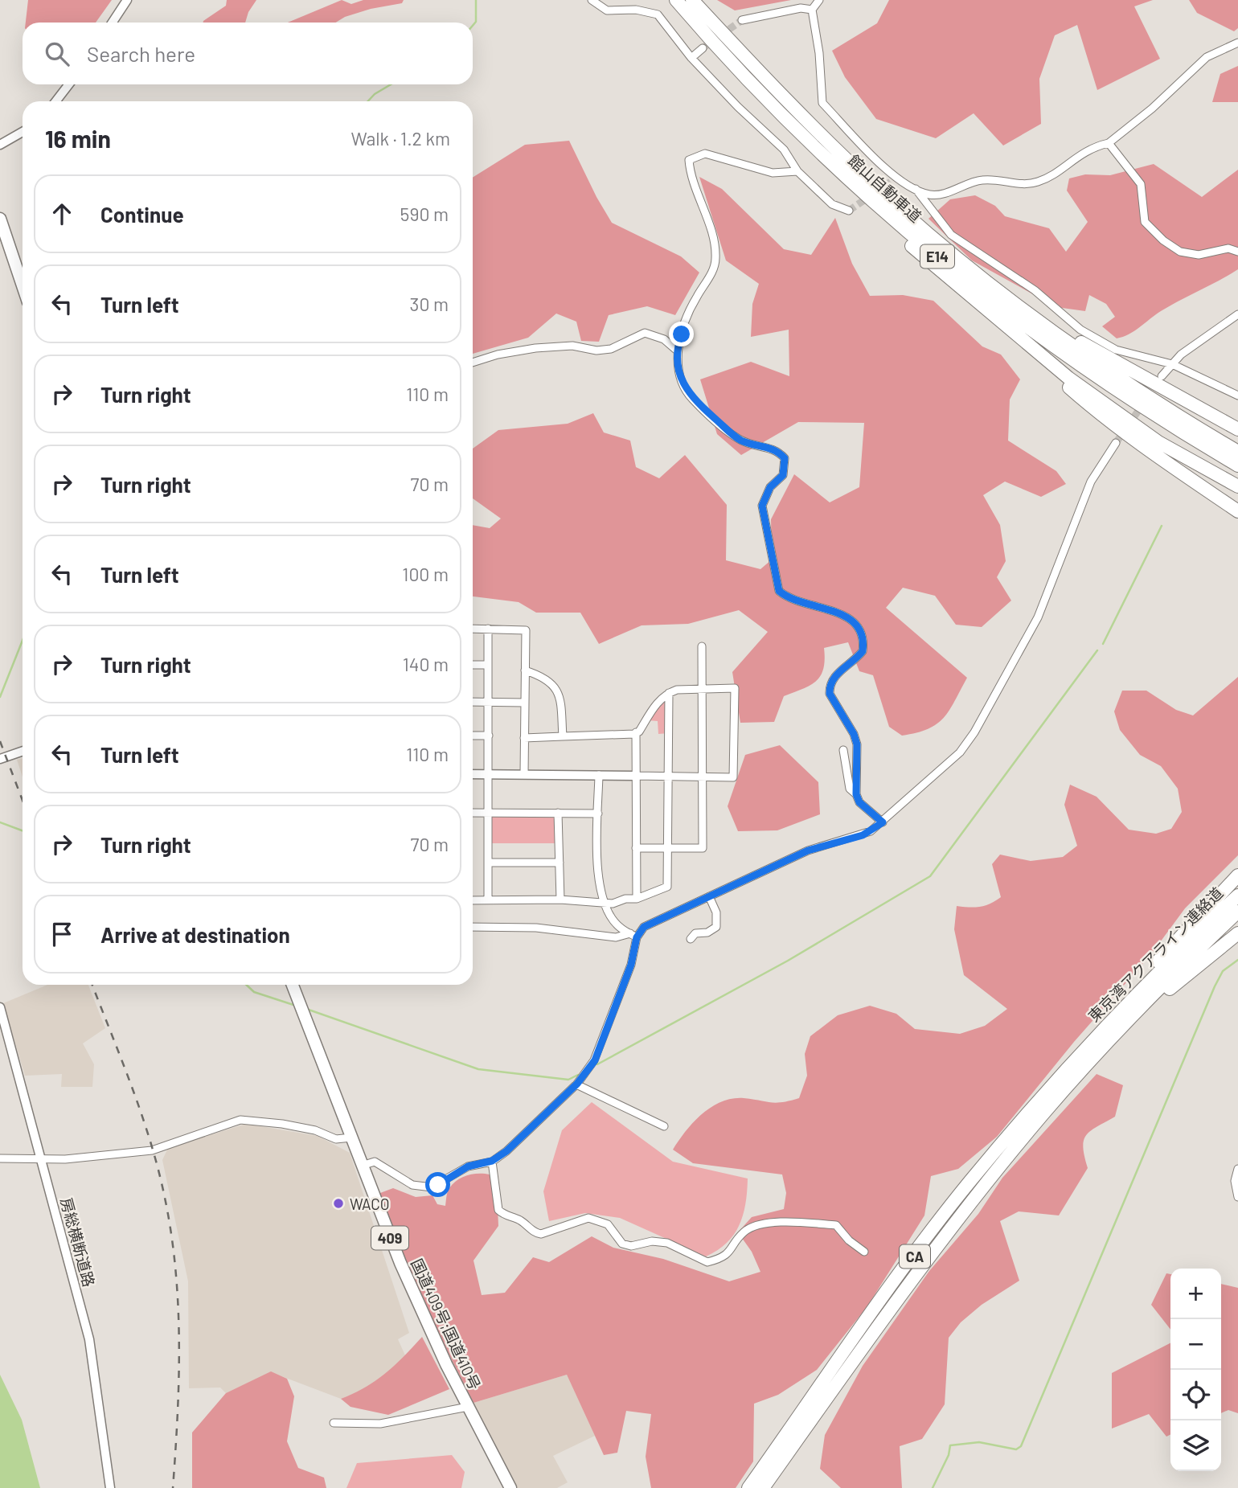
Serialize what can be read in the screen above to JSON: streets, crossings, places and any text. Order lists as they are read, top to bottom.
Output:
{
  "streets": {
    "highway": [
      "館山自動車道",
      "E14",
      "東京湾アクアライン連絡道",
      "409",
      "CA",
      "国道409号;国道410号"
    ],
    "street": ["房総横断道路"]
  },
  "crossings": [
    ["東京湾アクアライン連絡道", "CA"]
  ],
  "places": ["WACO"],
  "page": {
    "search": "Search here",
    "heading": ["16 min", "Walk · 1.2 km"],
    "list": [
      ["Continue", "590 m"],
      ["Turn left", "30 m"],
      ["Turn right", "110 m"],
      ["Turn right", "70 m"],
      ["Turn left", "100 m"],
      ["Turn right", "140 m"],
      ["Turn left", "110 m"],
      ["Turn right", "70 m"],
      "Arrive at destination"
    ],
    "map_buttons": ["+", "−"]
  }
}
